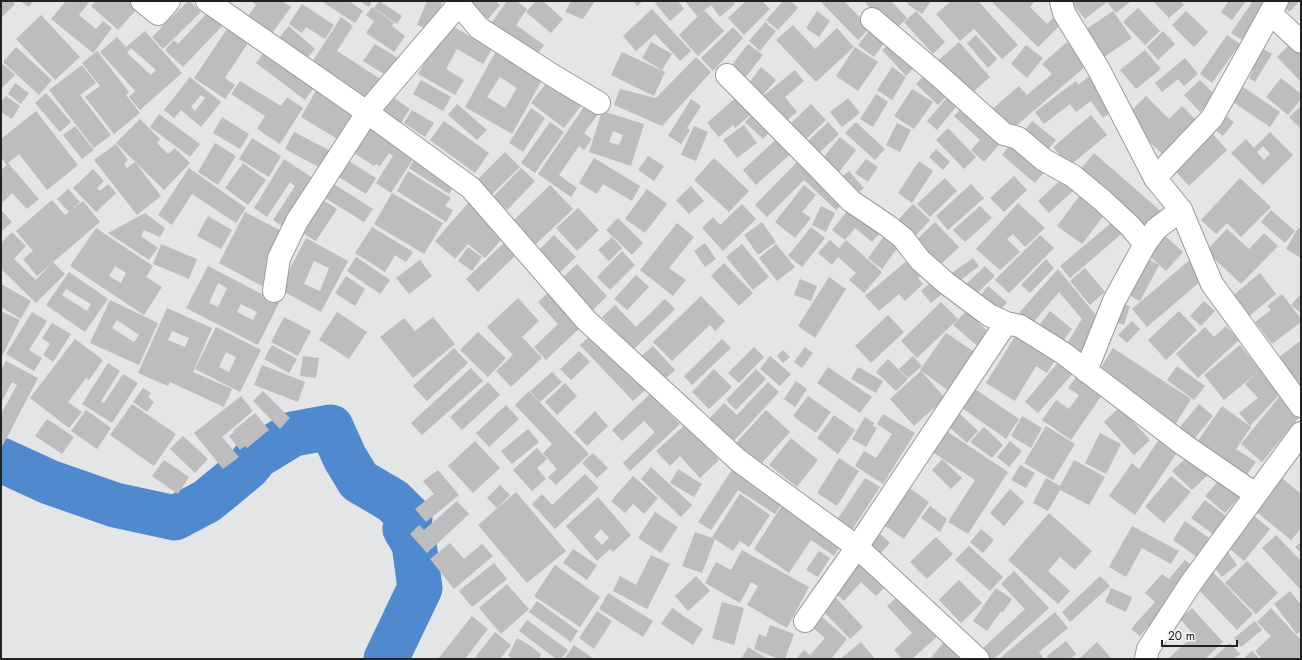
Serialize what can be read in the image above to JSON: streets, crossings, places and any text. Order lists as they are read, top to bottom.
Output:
{
  "scale_bar": "20 m"
}
